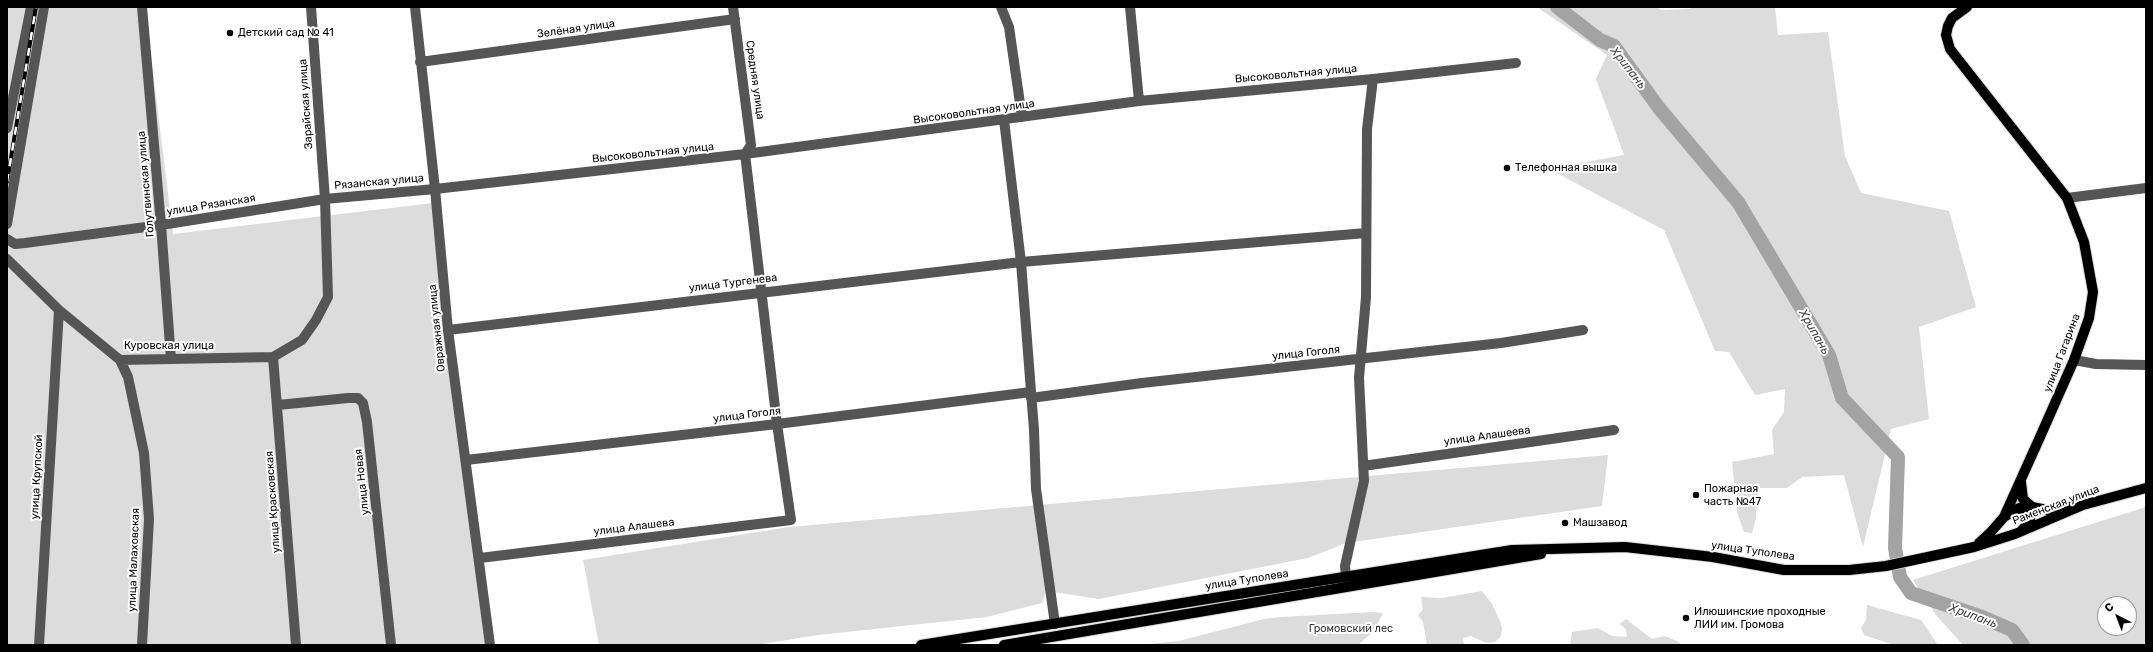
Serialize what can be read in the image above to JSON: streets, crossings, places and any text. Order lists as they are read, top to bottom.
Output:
{
  "streets": {
    "main road": ["улица Гагарина", "Раменская улица", "улица Туполева"],
    "street": [
      "Зелёная улица",
      "Высоковольтная улица",
      "Средняя улица",
      "Зарайская улица",
      "Рязанская улица",
      "Голутвинская улица",
      "улица Рязанская",
      "улица Тургенева",
      "Овражная улица",
      "Куровская улица",
      "улица Гоголя",
      "улица Алашеева",
      "улица Крупской",
      "улица Новая",
      "улица Красковская",
      "улица Алашева",
      "улица Малаховская"
    ]
  },
  "crossings": [
    ["Зелёная улица", "Средняя улица"],
    ["Зелёная улица", "Овражная улица"],
    ["Высоковольтная улица", "Средняя улица"],
    ["Высоковольтная улица", "Рязанская улица"],
    ["Высоковольтная улица", "Овражная улица"],
    ["Зарайская улица", "Рязанская улица"],
    ["Зарайская улица", "улица Рязанская"],
    ["Зарайская улица", "Куровская улица"],
    ["Зарайская улица", "улица Красковская"],
    ["Рязанская улица", "улица Рязанская"],
    ["Рязанская улица", "Овражная улица"],
    ["Голутвинская улица", "улица Рязанская"],
    ["Голутвинская улица", "Куровская улица"],
    ["улица Тургенева", "Овражная улица"],
    ["Овражная улица", "улица Гоголя"],
    ["Овражная улица", "улица Алашева"],
    ["Куровская улица", "улица Крупской"],
    ["Куровская улица", "улица Красковская"],
    ["Куровская улица", "улица Малаховская"],
    ["улица Гоголя", "улица Алашева"],
    ["улица Гагарина", "Раменская улица"],
    ["улица Новая", "улица Красковская"],
    ["Раменская улица", "улица Туполева"]
  ],
  "water": ["Хрипань"],
  "parks": ["Громовский лес"],
  "places": [
    "Детский сад № 41",
    "Телефонная вышка",
    "Пожарная часть №47",
    "Машзавод",
    "Илюшинские проходные ЛИИ им. Громова"
  ],
  "north": "top left"
}
